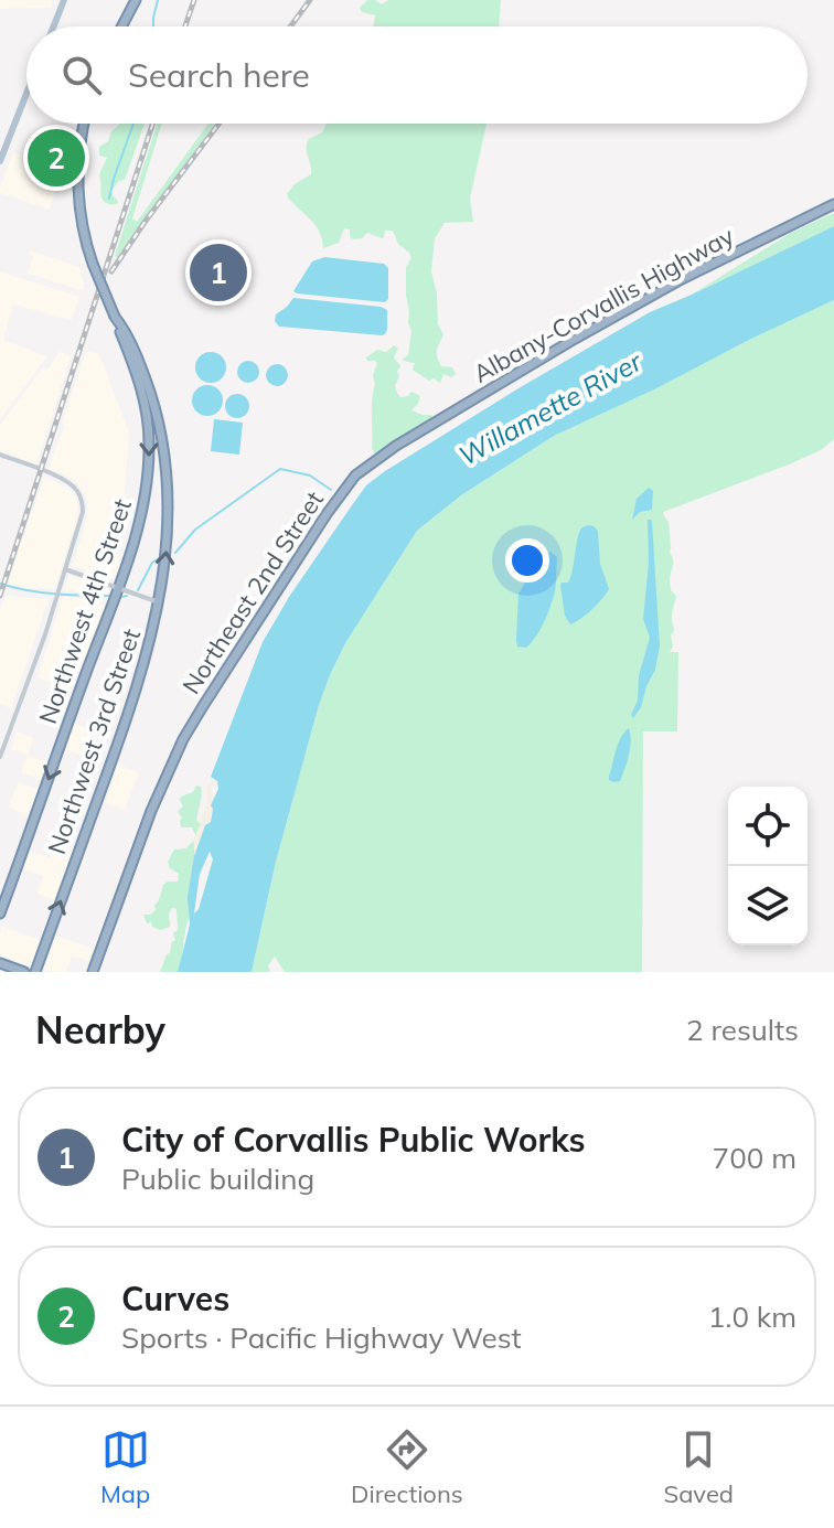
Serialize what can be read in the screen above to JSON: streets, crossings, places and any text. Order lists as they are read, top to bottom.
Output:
{
  "streets": {
    "highway": [
      "Albany-Corvallis Highway",
      "Northeast 2nd Street",
      "Northwest 4th Street",
      "Northwest 3rd Street"
    ]
  },
  "crossings": [
    ["Albany-Corvallis Highway", "Northeast 2nd Street"],
    ["Northwest 4th Street", "Northwest 3rd Street"]
  ],
  "one_way": ["Northwest 4th Street", "Northwest 3rd Street"],
  "water": ["Willamette River"],
  "page": {
    "search": "Search here",
    "pins": ["2", "1"],
    "heading": ["Nearby", "2 results"],
    "list": [
      {
        "mark": "1",
        "name": "City of Corvallis Public Works",
        "note": "Public building",
        "value": "700 m"
      },
      {
        "mark": "2",
        "name": "Curves",
        "note": "Sports · Pacific Highway West",
        "value": "1.0 km"
      }
    ],
    "nav": ["Map", "Directions", "Saved"]
  }
}
